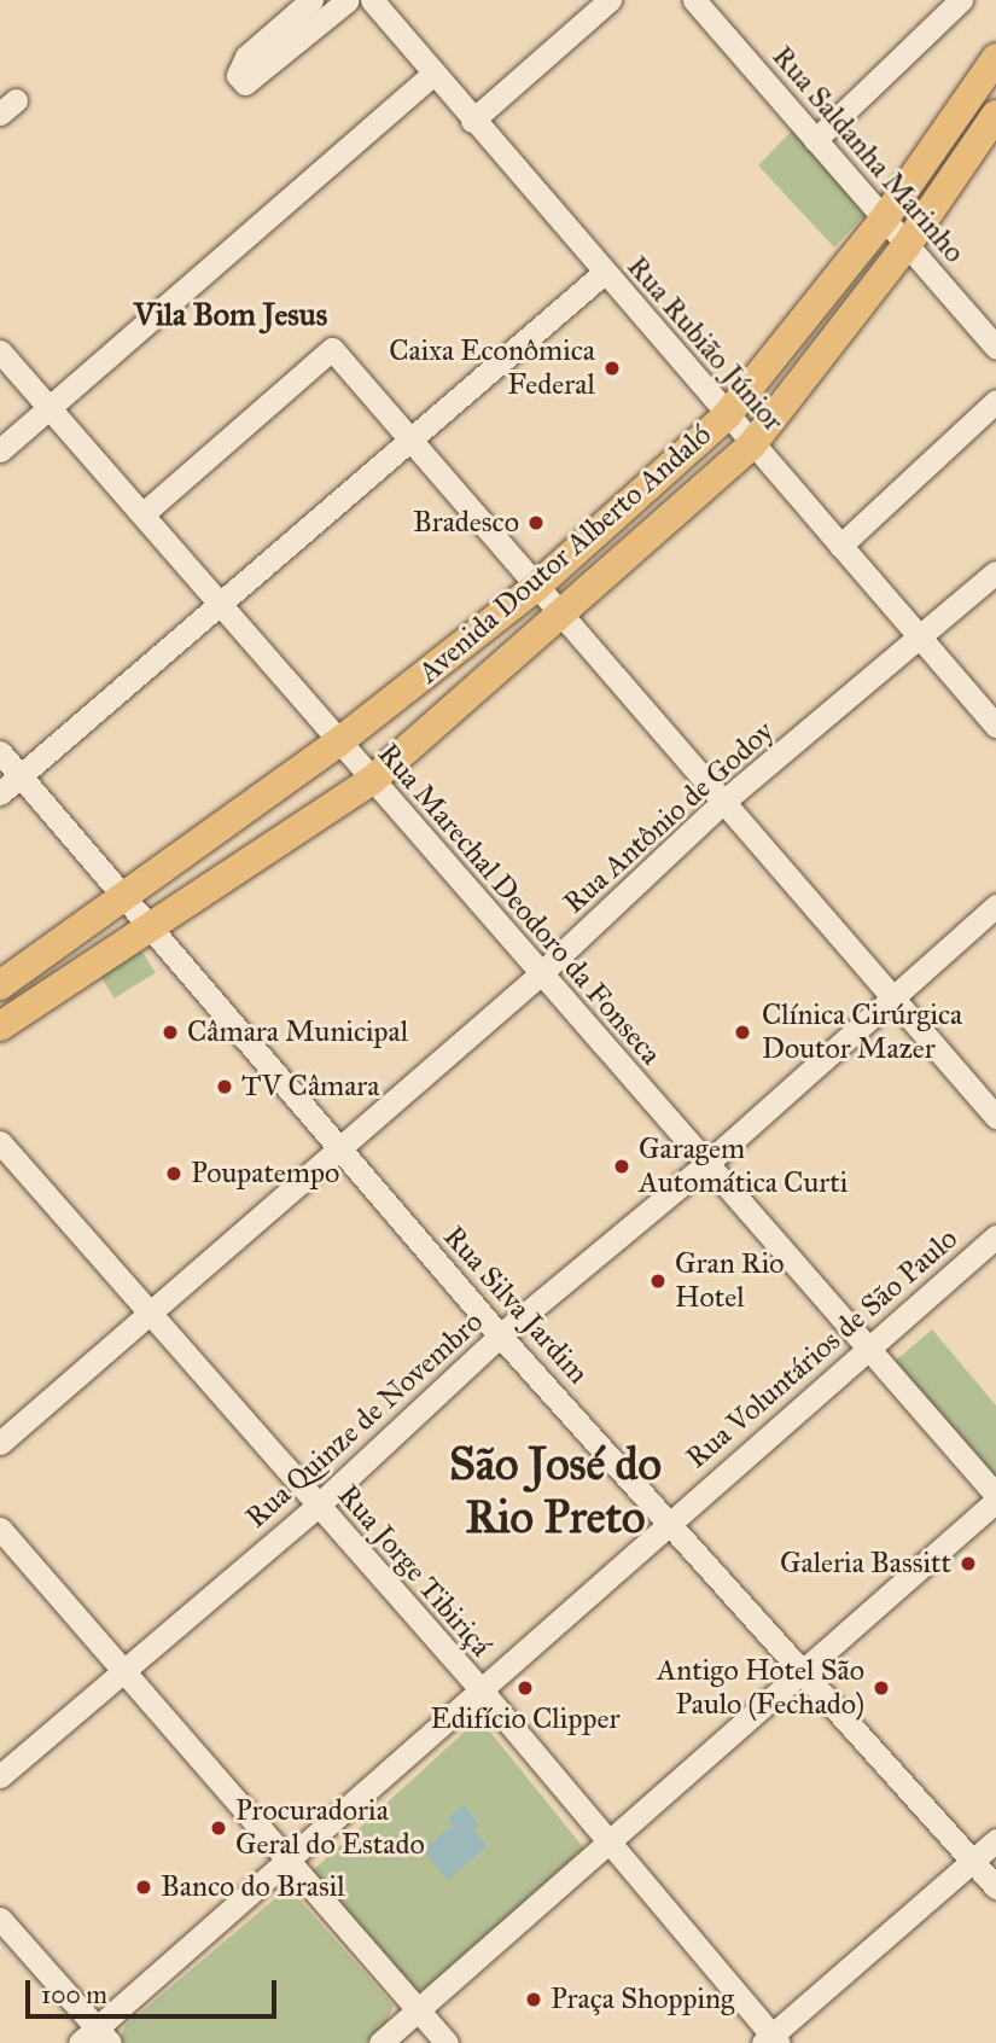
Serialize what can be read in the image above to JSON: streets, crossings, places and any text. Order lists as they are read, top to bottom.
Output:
{
  "streets": {
    "main road": ["Avenida Doutor Alberto Andaló"],
    "street": [
      "Rua Saldanha Marinho",
      "Rua Rubião Júnior",
      "Rua Antônio de Godoy",
      "Rua Marechal Deodoro da Fonseca",
      "Rua Silva Jardim",
      "Rua Voluntários de São Paulo",
      "Rua Quinze de Novembro",
      "Rua Jorge Tibiriçá"
    ]
  },
  "crossings": [
    ["Rua Saldanha Marinho", "Avenida Doutor Alberto Andaló"],
    ["Rua Rubião Júnior", "Avenida Doutor Alberto Andaló"],
    ["Rua Rubião Júnior", "Rua Antônio de Godoy"],
    ["Avenida Doutor Alberto Andaló", "Rua Marechal Deodoro da Fonseca"],
    ["Avenida Doutor Alberto Andaló", "Rua Silva Jardim"],
    ["Rua Antônio de Godoy", "Rua Marechal Deodoro da Fonseca"],
    ["Rua Antônio de Godoy", "Rua Silva Jardim"],
    ["Rua Antônio de Godoy", "Rua Jorge Tibiriçá"],
    ["Rua Marechal Deodoro da Fonseca", "Rua Voluntários de São Paulo"],
    ["Rua Marechal Deodoro da Fonseca", "Rua Quinze de Novembro"],
    ["Rua Silva Jardim", "Rua Voluntários de São Paulo"],
    ["Rua Silva Jardim", "Rua Quinze de Novembro"],
    ["Rua Voluntários de São Paulo", "Rua Jorge Tibiriçá"],
    ["Rua Quinze de Novembro", "Rua Jorge Tibiriçá"]
  ],
  "districts": ["Vila Bom Jesus", "São José do Rio Preto"],
  "places": [
    "Caixa Econômica Federal",
    "Bradesco",
    "Câmara Municipal",
    "Clínica Cirúrgica Doutor Mazer",
    "TV Câmara",
    "Garagem Automática Curti",
    "Poupatempo",
    "Gran Rio Hotel",
    "Galeria Bassitt",
    "Edifício Clipper",
    "Antigo Hotel São Paulo (Fechado)",
    "Procuradoria Geral do Estado",
    "Banco do Brasil",
    "Praça Shopping"
  ],
  "scale_bar": "100 m"
}
